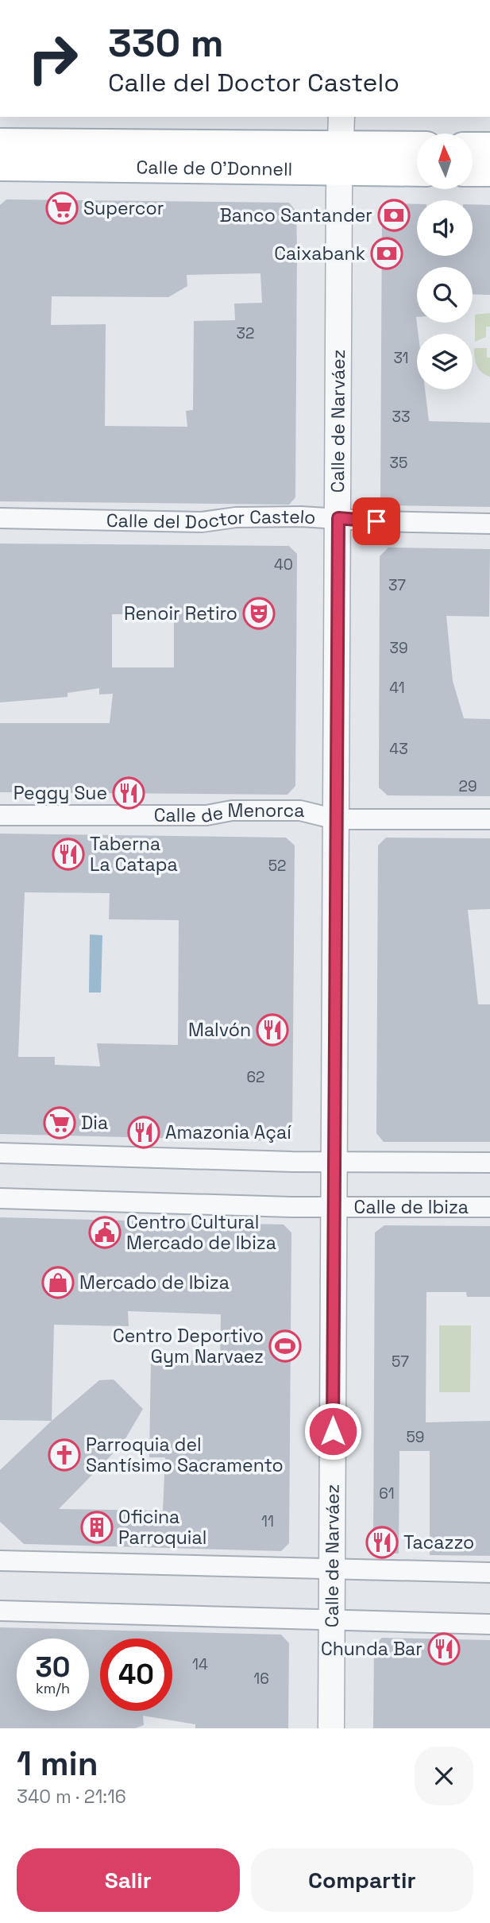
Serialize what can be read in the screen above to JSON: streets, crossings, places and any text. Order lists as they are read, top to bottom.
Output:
{
  "streets": {
    "main road": ["Calle de O'Donnell"],
    "street": [
      "Calle de Narváez",
      "Calle del Doctor Castelo",
      "Calle de Menorca",
      "Calle de Ibiza"
    ]
  },
  "crossings": [
    ["Calle de O'Donnell", "Calle de Narváez"],
    ["Calle de Narváez", "Calle del Doctor Castelo"],
    ["Calle de Narváez", "Calle de Menorca"],
    ["Calle de Narváez", "Calle de Ibiza"]
  ],
  "places": {
    "supermarket": ["Supercor", "Dia"],
    "bank": ["Banco Santander", "Caixabank"],
    "theatre": ["Renoir Retiro"],
    "restaurant": [
      "Peggy Sue",
      "Taberna La Catapa",
      "Malvón",
      "Amazonia Açaí",
      "Tacazzo",
      "Chunda Bar"
    ],
    "public building": ["Centro Cultural Mercado de Ibiza"],
    "shop": ["Mercado de Ibiza"],
    "sports": ["Centro Deportivo Gym Narvaez"],
    "church": ["Parroquia del Santísimo Sacramento"],
    "building": ["Oficina Parroquial"]
  },
  "house_numbers": [
    "32",
    "31",
    "33",
    "35",
    "40",
    "37",
    "39",
    "41",
    "43",
    "29",
    "52",
    "62",
    "57",
    "59",
    "61",
    "11",
    "14",
    "16"
  ],
  "north": "top",
  "page": {
    "turn": ["330 m", "Calle del Doctor Castelo"],
    "speed": "30 km/h",
    "limit": "40",
    "heading": ["1 min", "340 m · 21:16"],
    "buttons": ["Salir", "Compartir"]
  }
}
